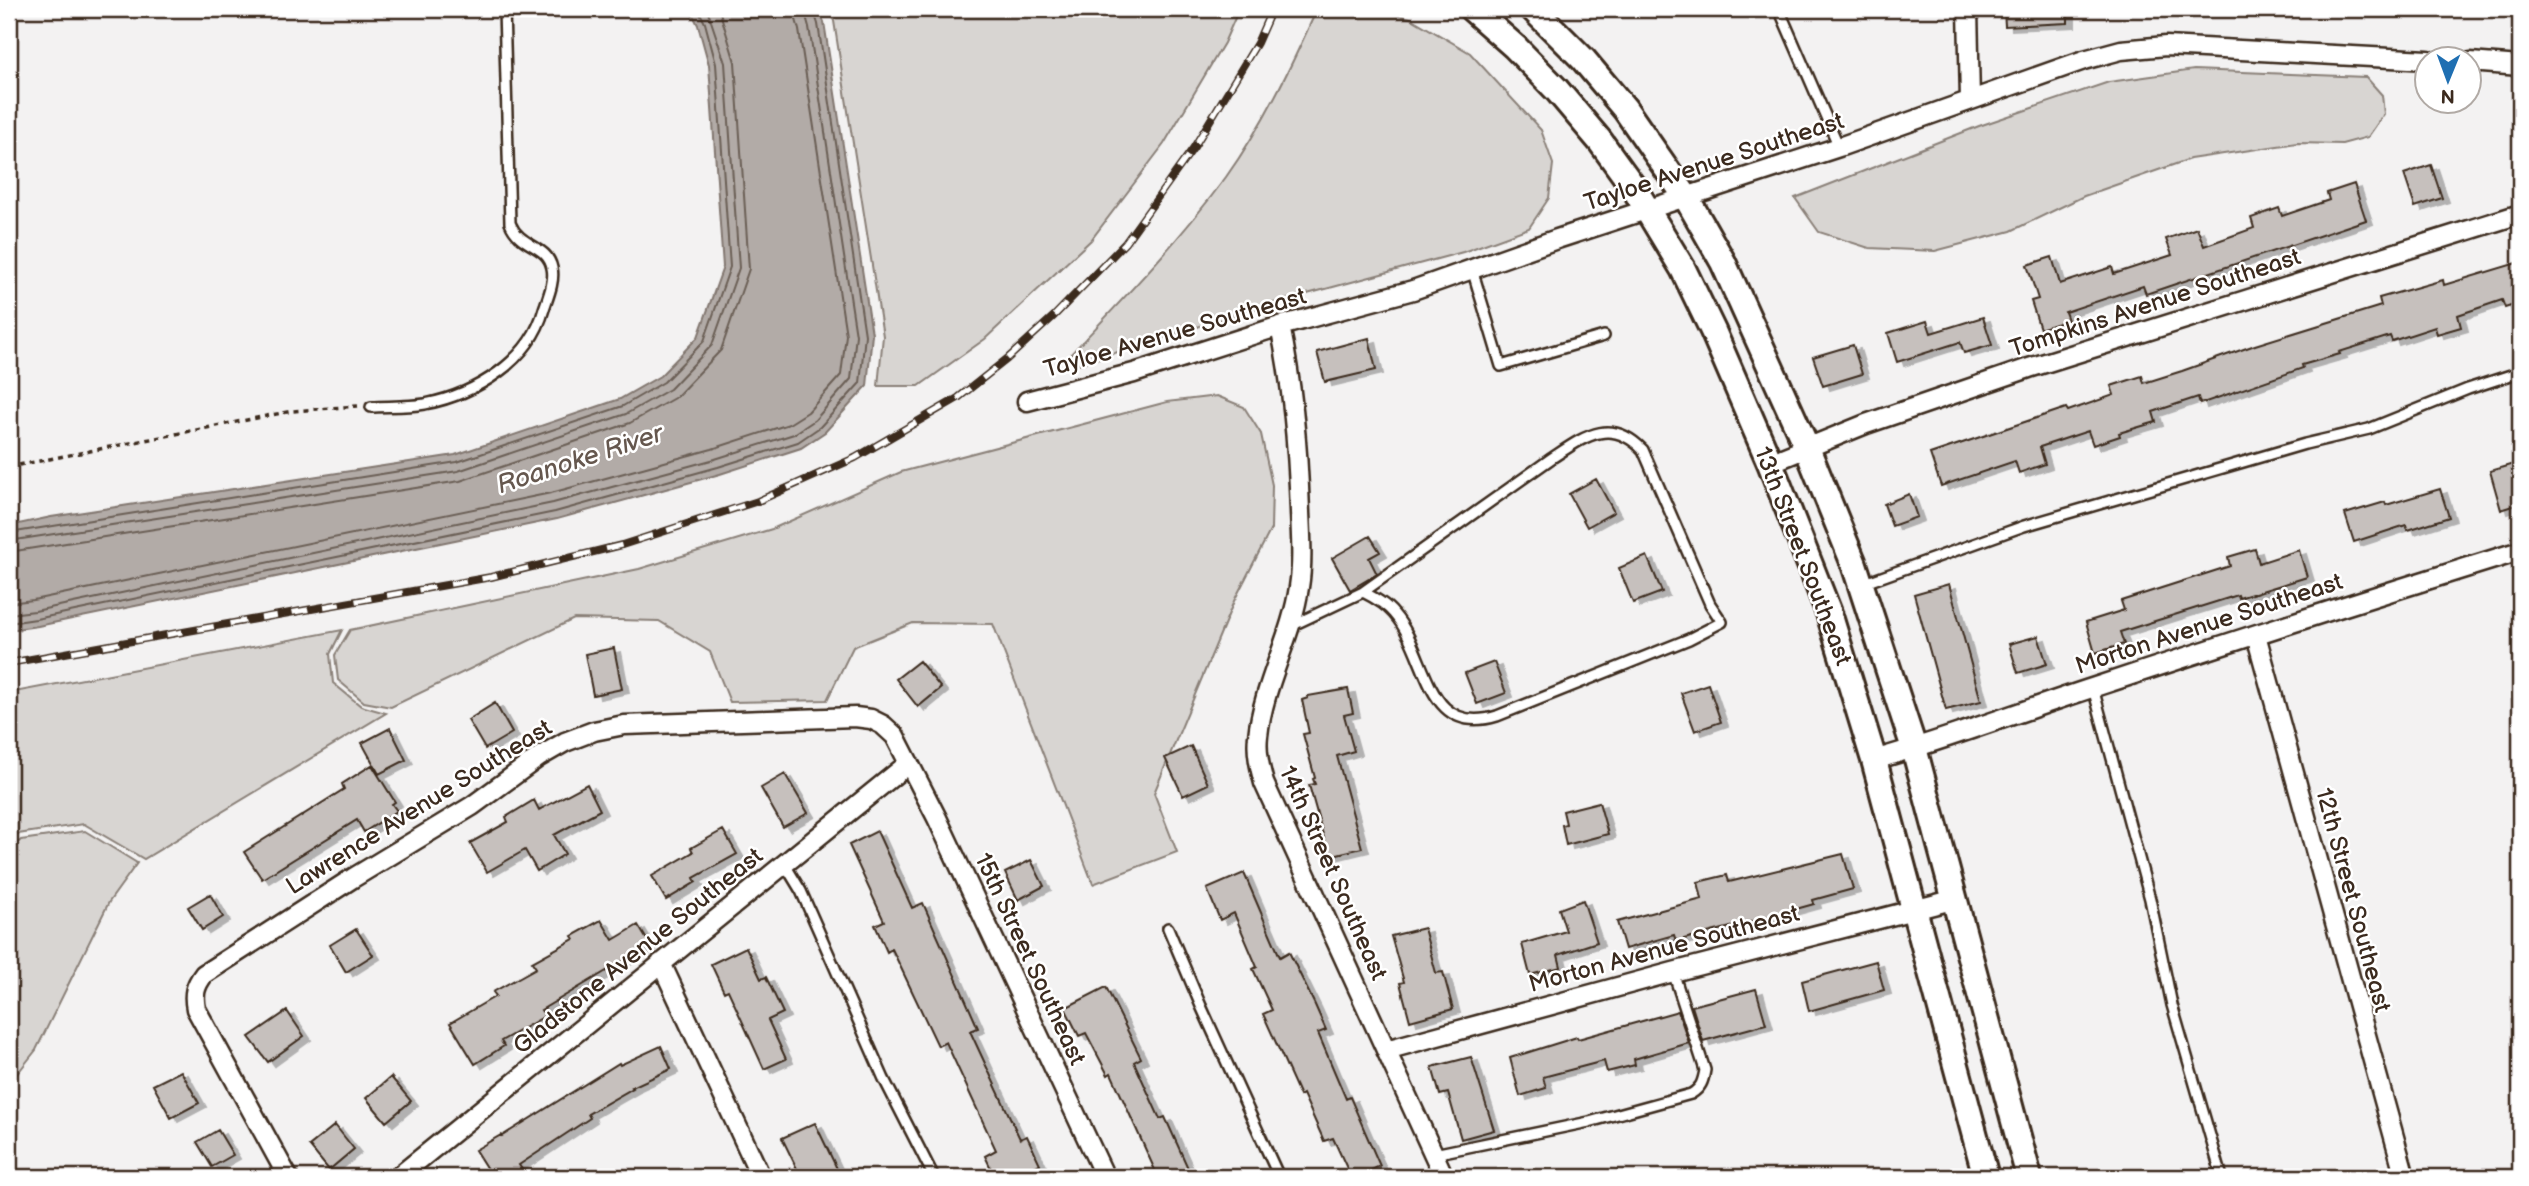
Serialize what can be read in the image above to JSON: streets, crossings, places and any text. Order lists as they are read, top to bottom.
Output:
{
  "streets": {
    "main road": ["13th Street Southeast"],
    "street": [
      "Tayloe Avenue Southeast",
      "Tompkins Avenue Southeast",
      "Morton Avenue Southeast",
      "Lawrence Avenue Southeast",
      "14th Street Southeast",
      "12th Street Southeast",
      "Gladstone Avenue Southeast",
      "15th Street Southeast"
    ]
  },
  "crossings": [
    ["Tayloe Avenue Southeast", "13th Street Southeast"],
    ["Tayloe Avenue Southeast", "14th Street Southeast"],
    ["Tompkins Avenue Southeast", "13th Street Southeast"],
    ["13th Street Southeast", "Morton Avenue Southeast"],
    ["Morton Avenue Southeast", "14th Street Southeast"],
    ["Morton Avenue Southeast", "12th Street Southeast"],
    ["Lawrence Avenue Southeast", "Gladstone Avenue Southeast"],
    ["Lawrence Avenue Southeast", "15th Street Southeast"],
    ["Gladstone Avenue Southeast", "15th Street Southeast"]
  ],
  "water": ["Roanoke River"],
  "north": "bottom"
}
